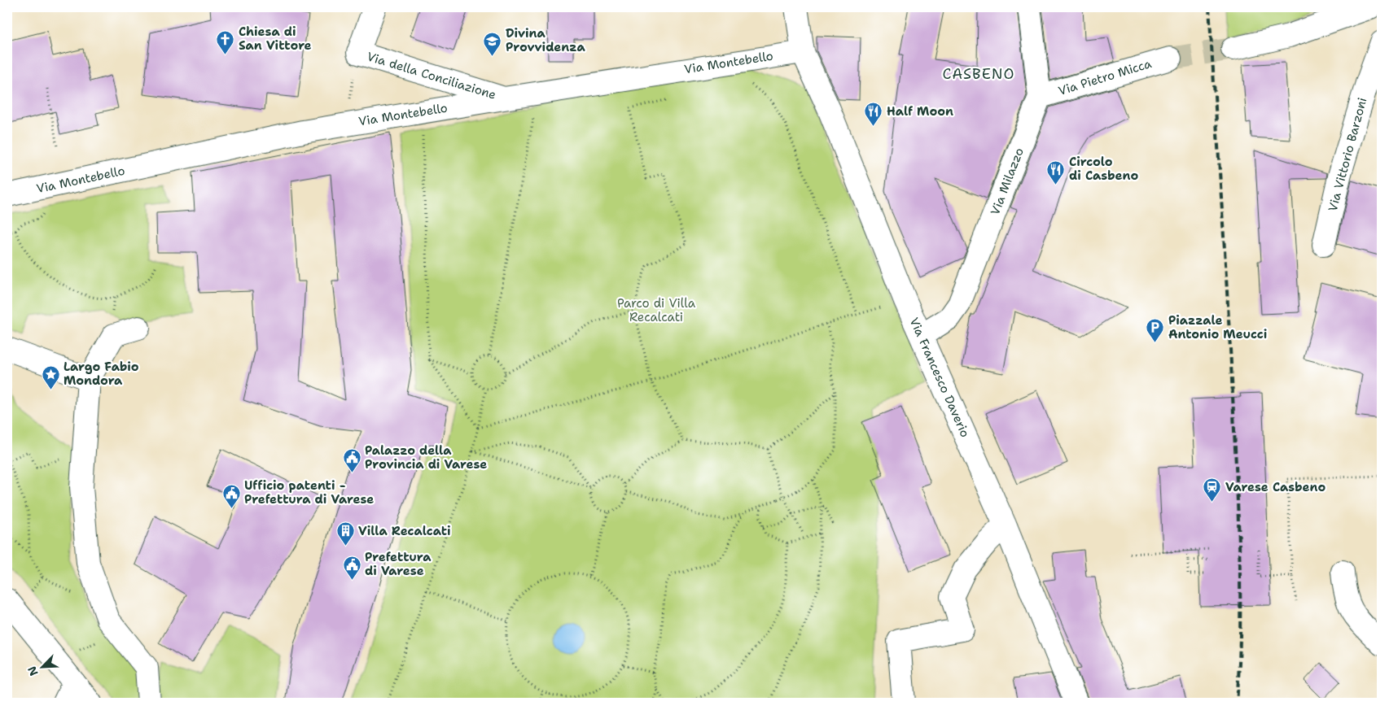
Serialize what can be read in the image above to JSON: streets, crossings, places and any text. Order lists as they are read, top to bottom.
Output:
{
  "streets": {
    "street": [
      "Via Montebello",
      "Via della Conciliazione",
      "Via Pietro Micca",
      "Via Vittorio Barzoni",
      "Via Milazzo",
      "Via Francesco Daverio"
    ]
  },
  "crossings": [
    ["Via Montebello", "Via della Conciliazione"],
    ["Via Montebello", "Via Francesco Daverio"],
    ["Via Pietro Micca", "Via Milazzo"],
    ["Via Milazzo", "Via Francesco Daverio"]
  ],
  "districts": ["CASBENO"],
  "parks": ["Parco di Villa Recalcati"],
  "places": {
    "church": ["Chiesa di San Vittore"],
    "school or university": ["Divina Provvidenza"],
    "restaurant": ["Half Moon", "Circolo di Casbeno"],
    "parking": ["Piazzale Antonio Meucci"],
    "place": ["Largo Fabio Mondora"],
    "public building": ["Palazzo della Provincia di Varese", "Ufficio patenti - Prefettura di Varese", "Prefettura di Varese"],
    "station": ["Varese Casbeno"],
    "building": ["Villa Recalcati"]
  },
  "north": "bottom left"
}
